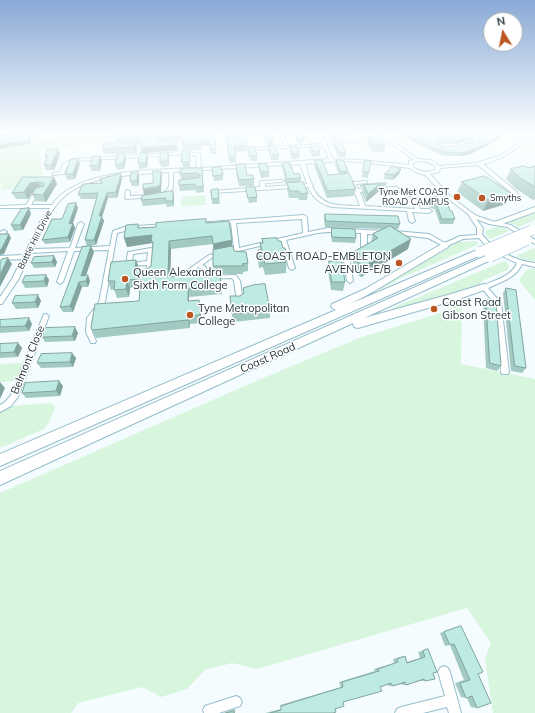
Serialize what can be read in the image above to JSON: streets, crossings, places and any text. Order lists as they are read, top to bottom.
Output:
{
  "streets": {
    "highway": ["Coast Road"],
    "street": ["Battle Hill Drive", "Belmont Close"]
  },
  "places": [
    "Tyne Met COAST ROAD CAMPUS",
    "Smyths",
    "COAST ROAD-EMBLETON AVENUE-E/B",
    "Queen Alexandra Sixth Form College",
    "Coast Road Gibson Street",
    "Tyne Metropolitan College"
  ],
  "north": "top"
}
